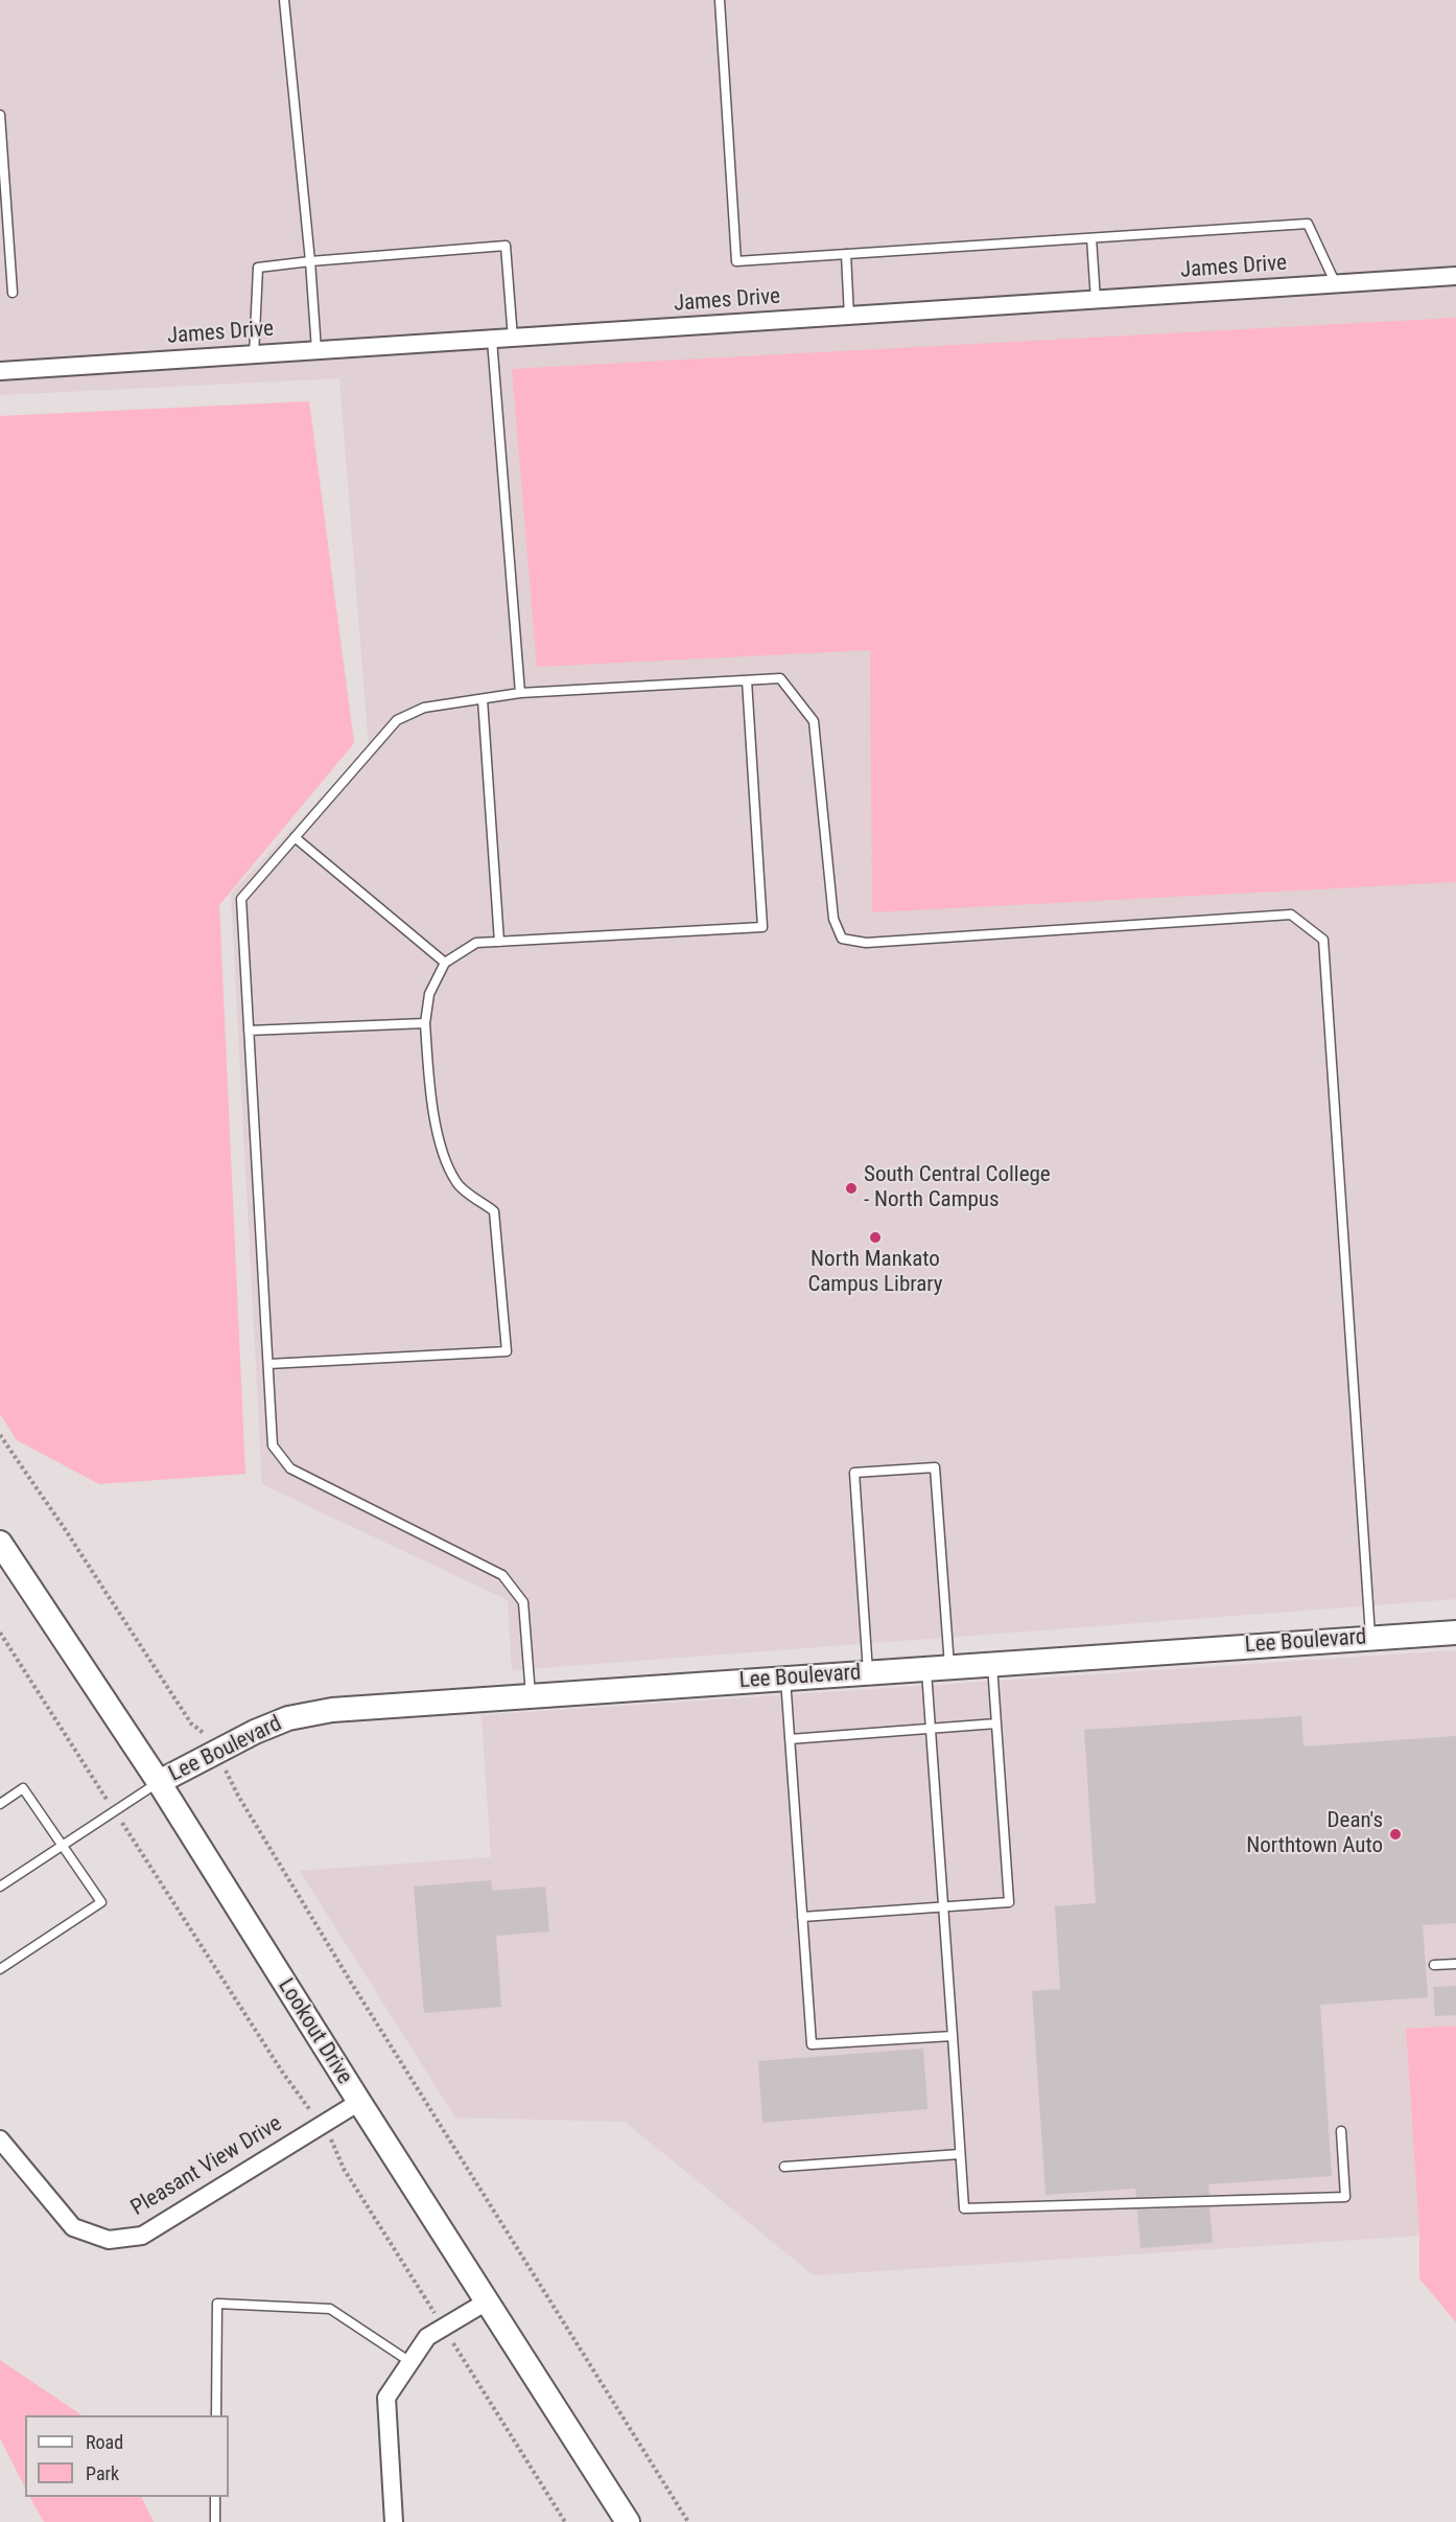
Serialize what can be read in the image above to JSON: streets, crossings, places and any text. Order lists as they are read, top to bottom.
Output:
{
  "streets": {
    "street": [
      "James Drive",
      "Lee Boulevard",
      "Lookout Drive",
      "Pleasant View Drive"
    ]
  },
  "crossings": [
    ["Lee Boulevard", "Lookout Drive"],
    ["Lookout Drive", "Pleasant View Drive"]
  ],
  "places": ["South Central College - North Campus", "North Mankato Campus Library", "Dean's Northtown Auto"],
  "legend": ["Road", "Park"]
}
